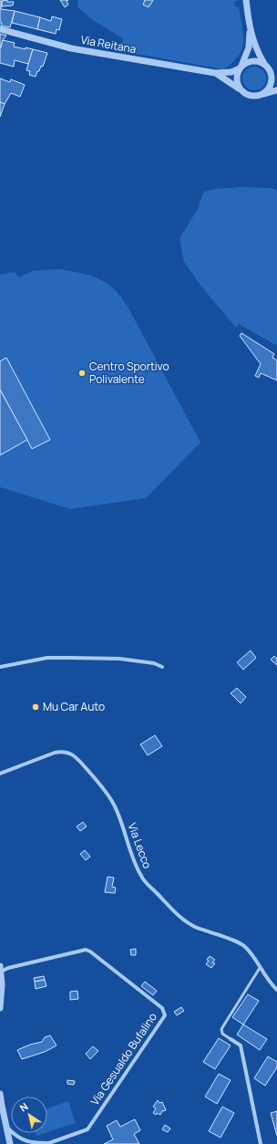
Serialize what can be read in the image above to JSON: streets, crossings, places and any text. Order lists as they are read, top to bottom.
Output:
{
  "streets": {
    "street": ["Via Reitana", "Via Lecco", "Via Gesualdo Bufalino"]
  },
  "places": ["Centro Sportivo Polivalente", "Mu Car Auto"],
  "north": "top left"
}
